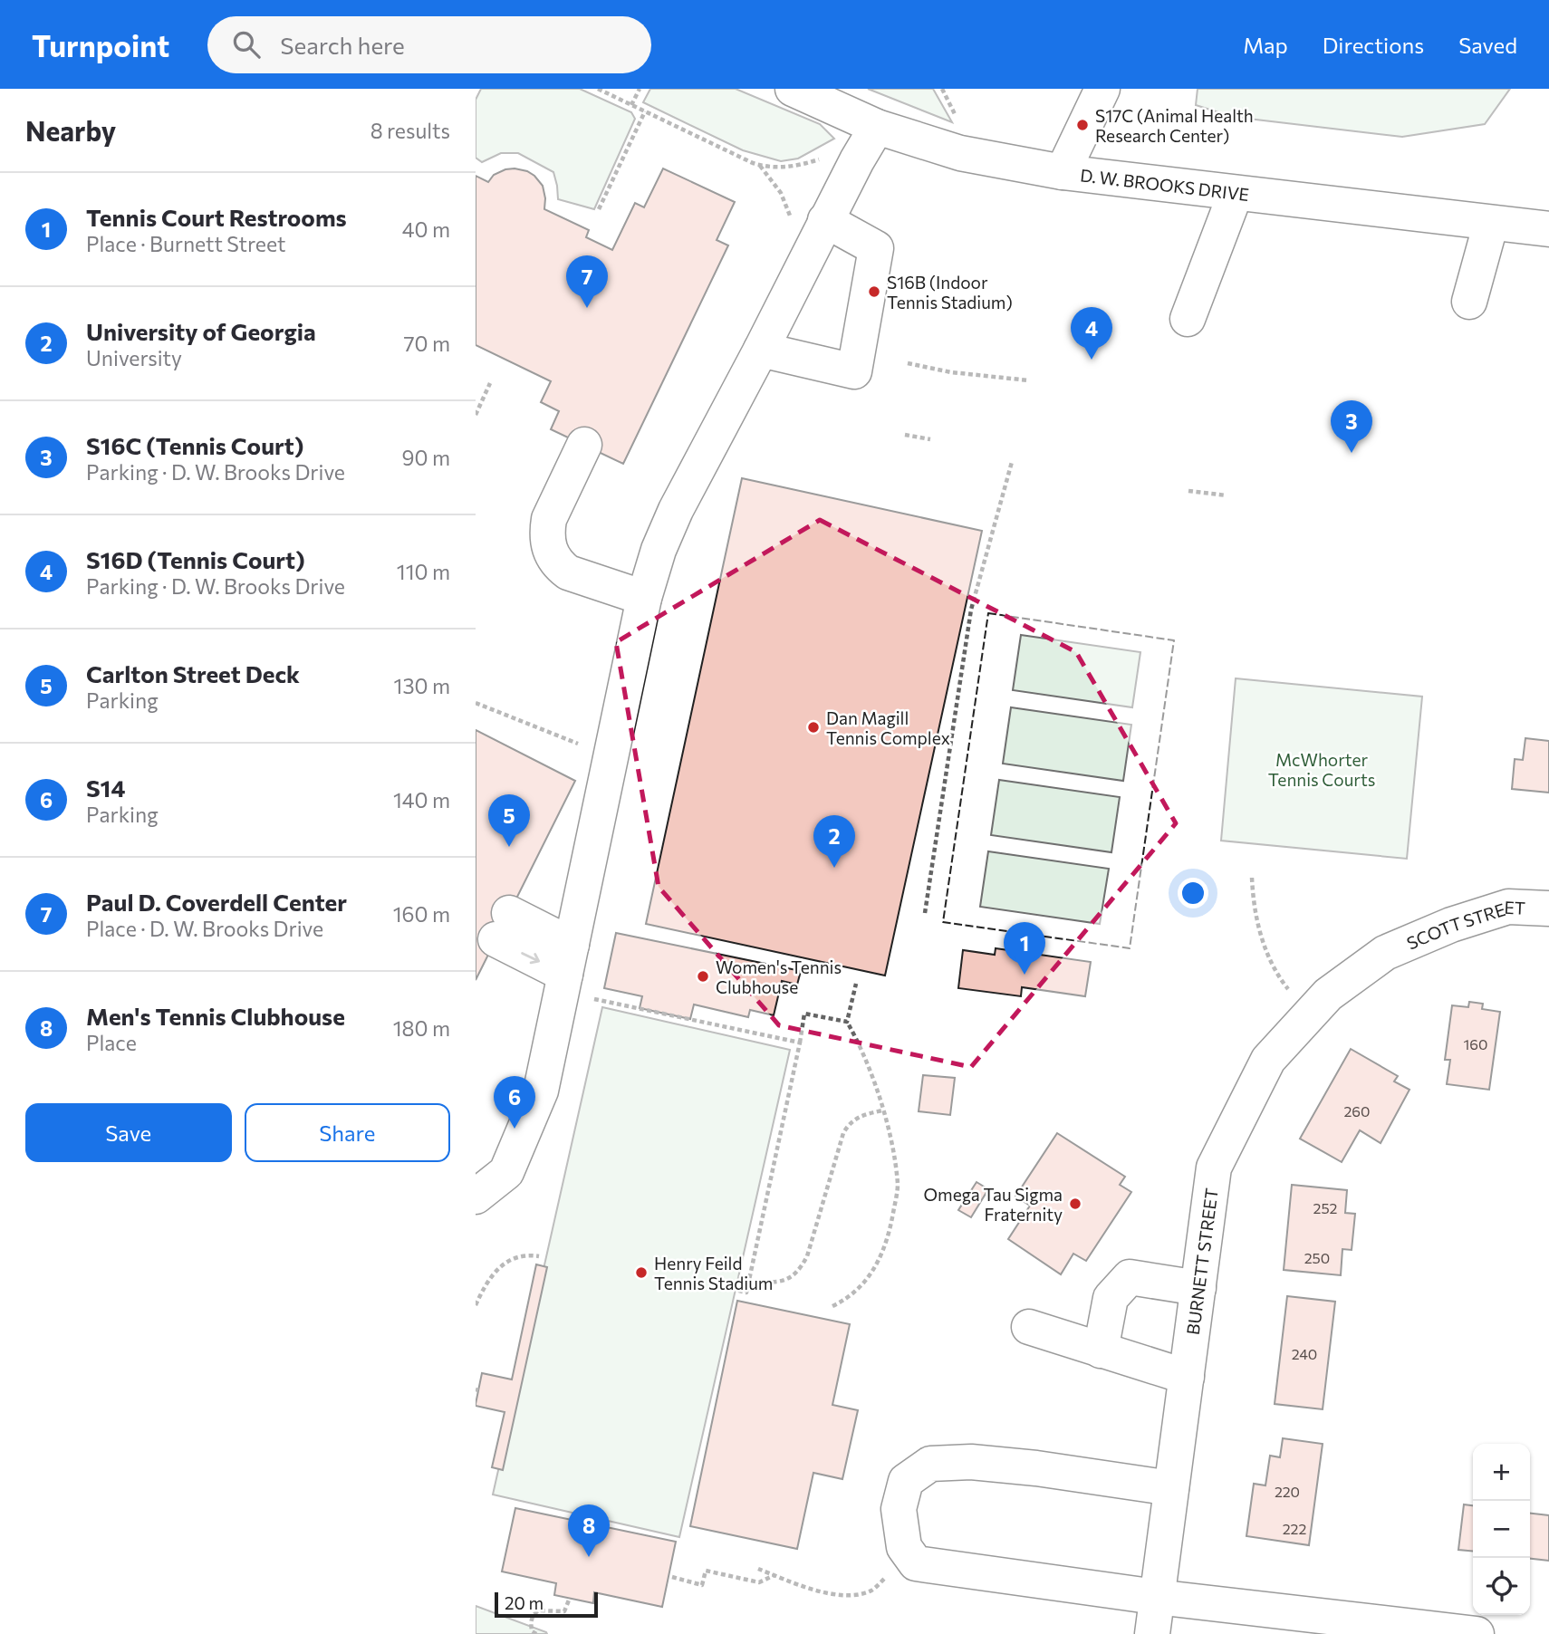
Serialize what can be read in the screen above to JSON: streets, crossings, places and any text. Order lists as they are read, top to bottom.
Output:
{
  "streets": {
    "street": ["D. W. BROOKS DRIVE", "SCOTT STREET", "BURNETT STREET"]
  },
  "crossings": [
    ["SCOTT STREET", "BURNETT STREET"]
  ],
  "parks": ["McWhorter Tennis Courts"],
  "places": [
    "S17C (Animal Health Research Center)",
    "S16B (Indoor Tennis Stadium)",
    "Dan Magill Tennis Complex",
    "Women's Tennis Clubhouse",
    "Omega Tau Sigma Fraternity",
    "Henry Feild Tennis Stadium"
  ],
  "house_numbers": [
    "160",
    "260",
    "252",
    "250",
    "240",
    "220",
    "222"
  ],
  "scale_bar": "20 m",
  "page": {
    "header": "Turnpoint",
    "search": "Search here",
    "nav": ["Map", "Directions", "Saved"],
    "heading": ["Nearby", "8 results"],
    "list": [
      {
        "mark": "1",
        "name": "Tennis Court Restrooms",
        "note": "Place · Burnett Street",
        "value": "40 m"
      },
      {
        "mark": "2",
        "name": "University of Georgia",
        "note": "University",
        "value": "70 m"
      },
      {
        "mark": "3",
        "name": "S16C (Tennis Court)",
        "note": "Parking · D. W. Brooks Drive",
        "value": "90 m"
      },
      {
        "mark": "4",
        "name": "S16D (Tennis Court)",
        "note": "Parking · D. W. Brooks Drive",
        "value": "110 m"
      },
      {
        "mark": "5",
        "name": "Carlton Street Deck",
        "note": "Parking",
        "value": "130 m"
      },
      {
        "mark": "6",
        "name": "S14",
        "note": "Parking",
        "value": "140 m"
      },
      {
        "mark": "7",
        "name": "Paul D. Coverdell Center",
        "note": "Place · D. W. Brooks Drive",
        "value": "160 m"
      },
      {
        "mark": "8",
        "name": "Men's Tennis Clubhouse",
        "note": "Place",
        "value": "180 m"
      }
    ],
    "pins": [
      "7",
      "4",
      "3",
      "5",
      "2",
      "1",
      "6",
      "8"
    ],
    "buttons": ["Save", "Share"],
    "map_buttons": ["+", "−"],
    "scale": "20 m"
  }
}
